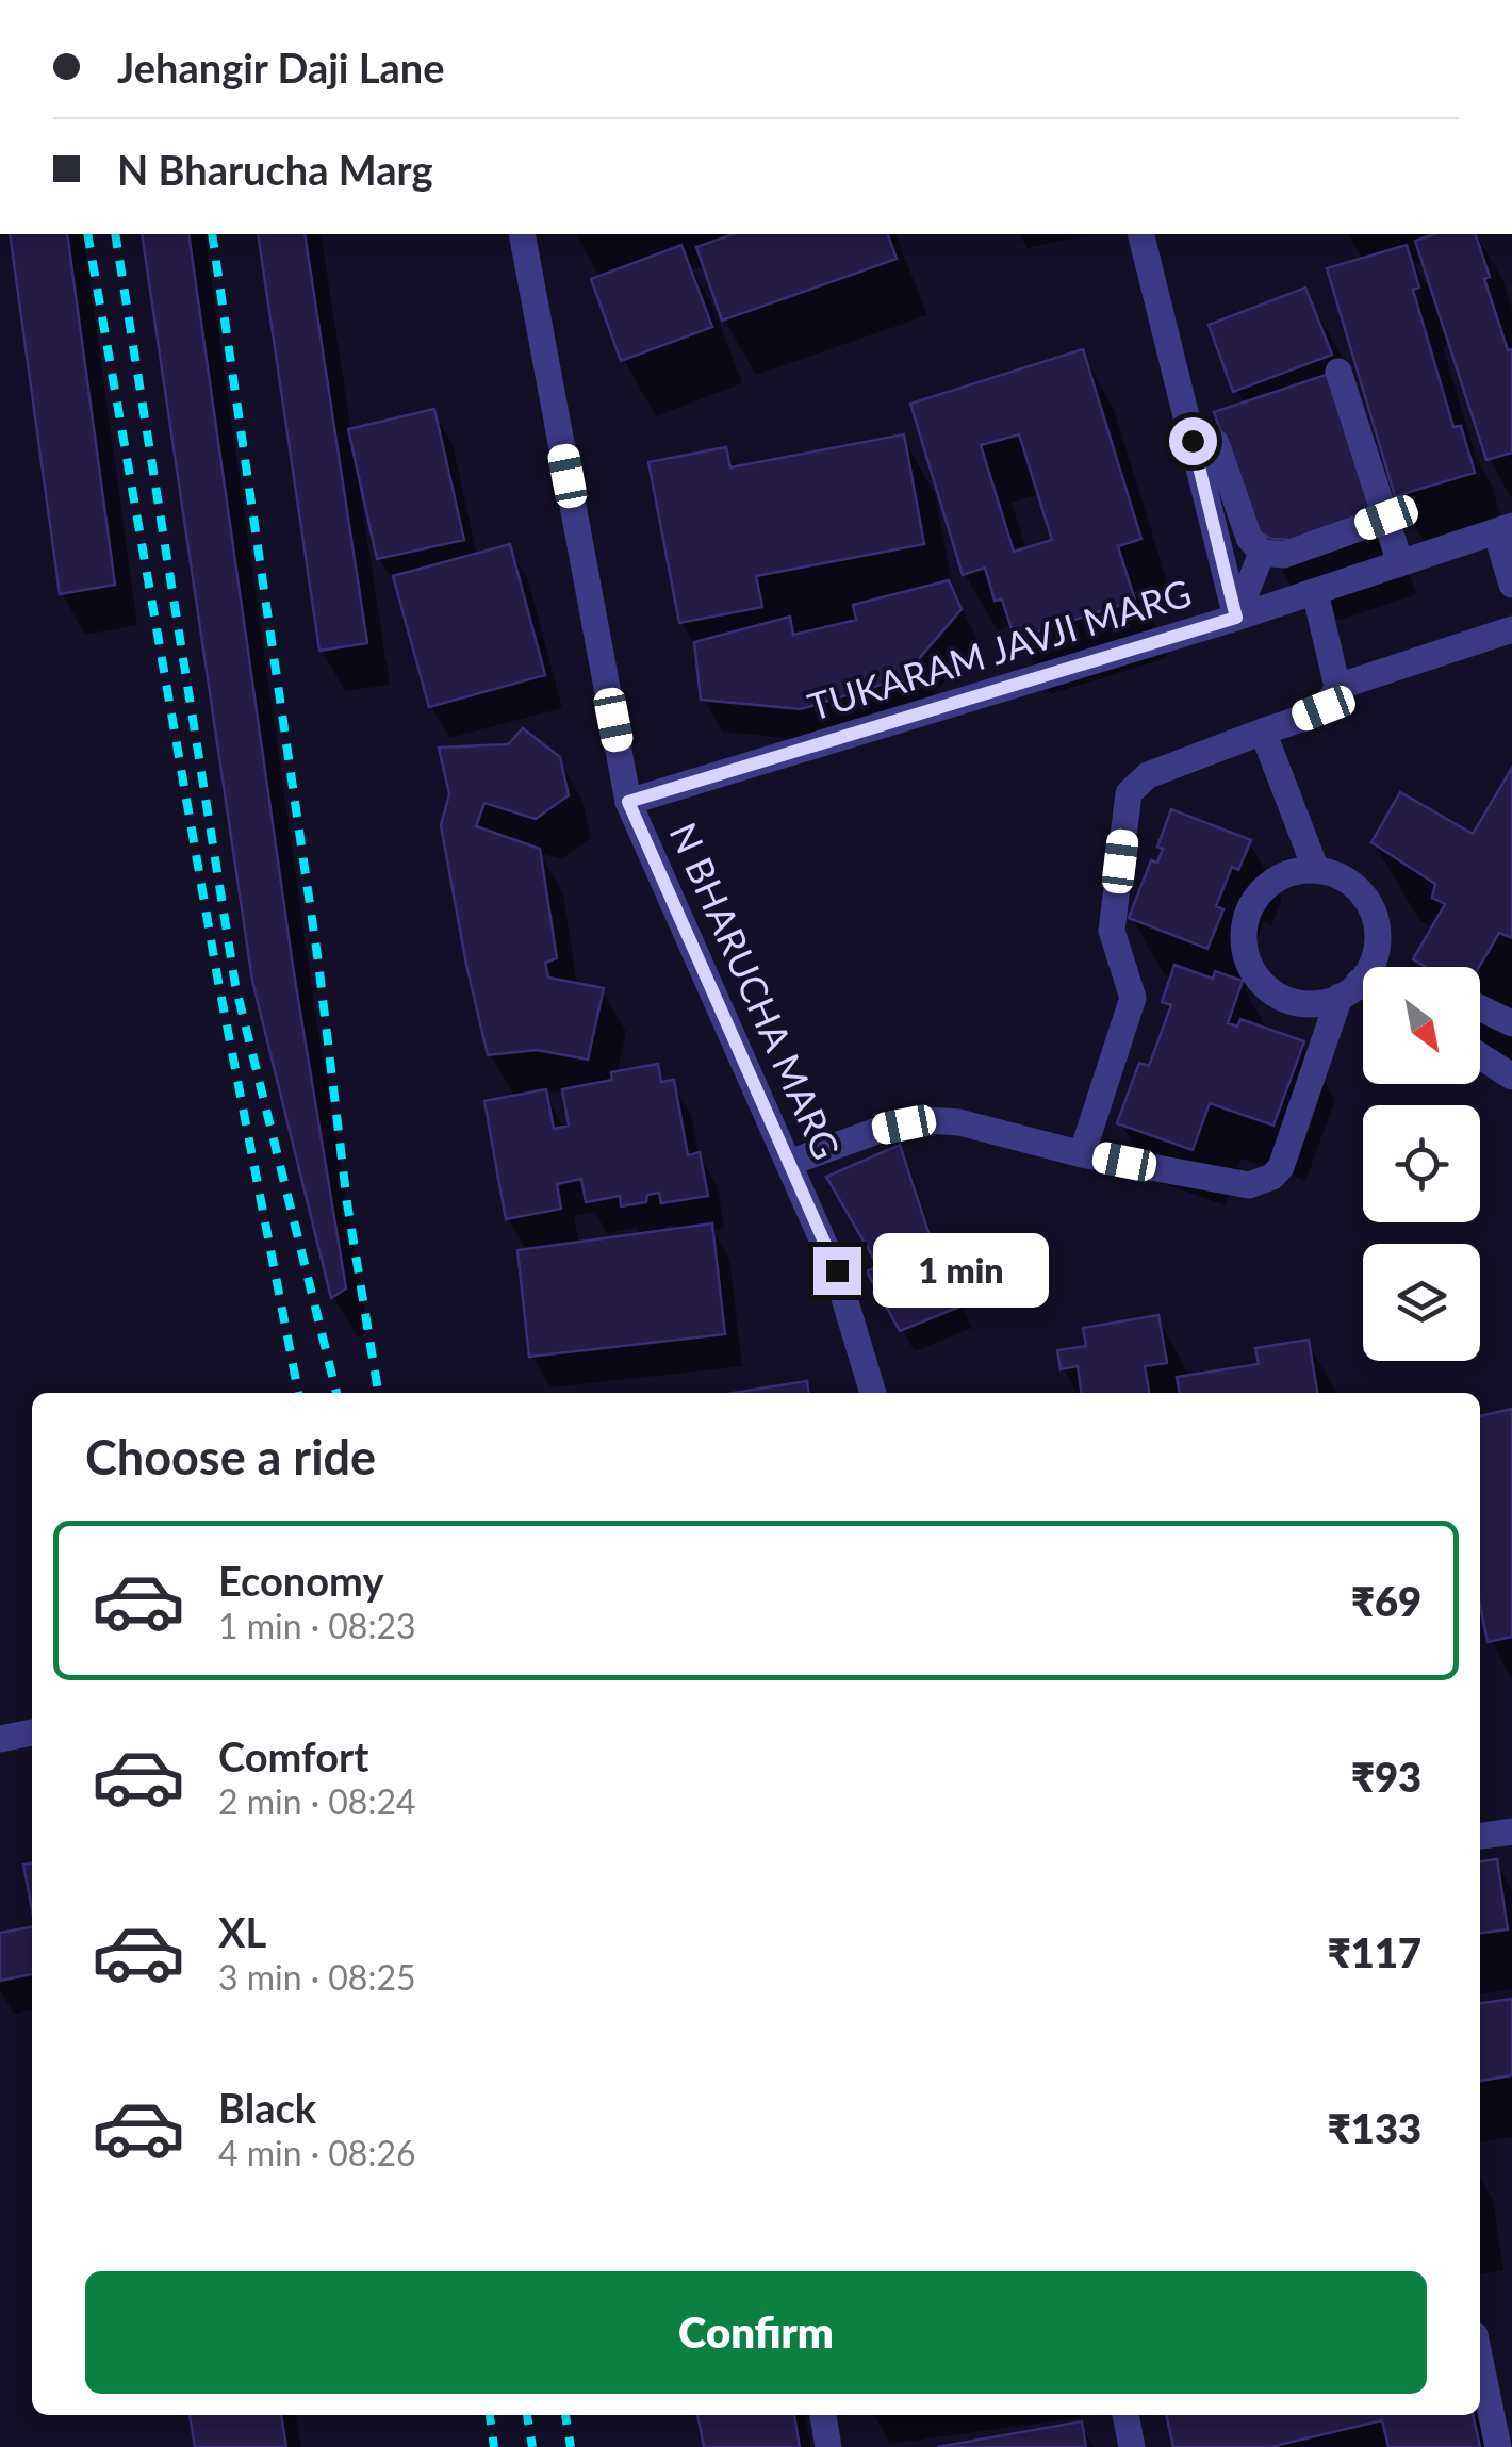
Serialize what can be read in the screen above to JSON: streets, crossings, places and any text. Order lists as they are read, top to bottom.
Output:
{
  "streets": {
    "street": ["TUKARAM JAVJI MARG", "N BHARUCHA MARG"]
  },
  "crossings": [
    ["TUKARAM JAVJI MARG", "N BHARUCHA MARG"]
  ],
  "north": "bottom right",
  "page": {
    "banner": ["Jehangir Daji Lane", "N Bharucha Marg"],
    "bubble": "1 min",
    "heading": "Choose a ride",
    "list": [
      {
        "name": "Economy",
        "note": "1 min · 08:23",
        "value": "₹69"
      },
      {
        "name": "Comfort",
        "note": "2 min · 08:24",
        "value": "₹93"
      },
      {
        "name": "XL",
        "note": "3 min · 08:25",
        "value": "₹117"
      },
      {
        "name": "Black",
        "note": "4 min · 08:26",
        "value": "₹133"
      }
    ],
    "buttons": "Confirm"
  }
}
